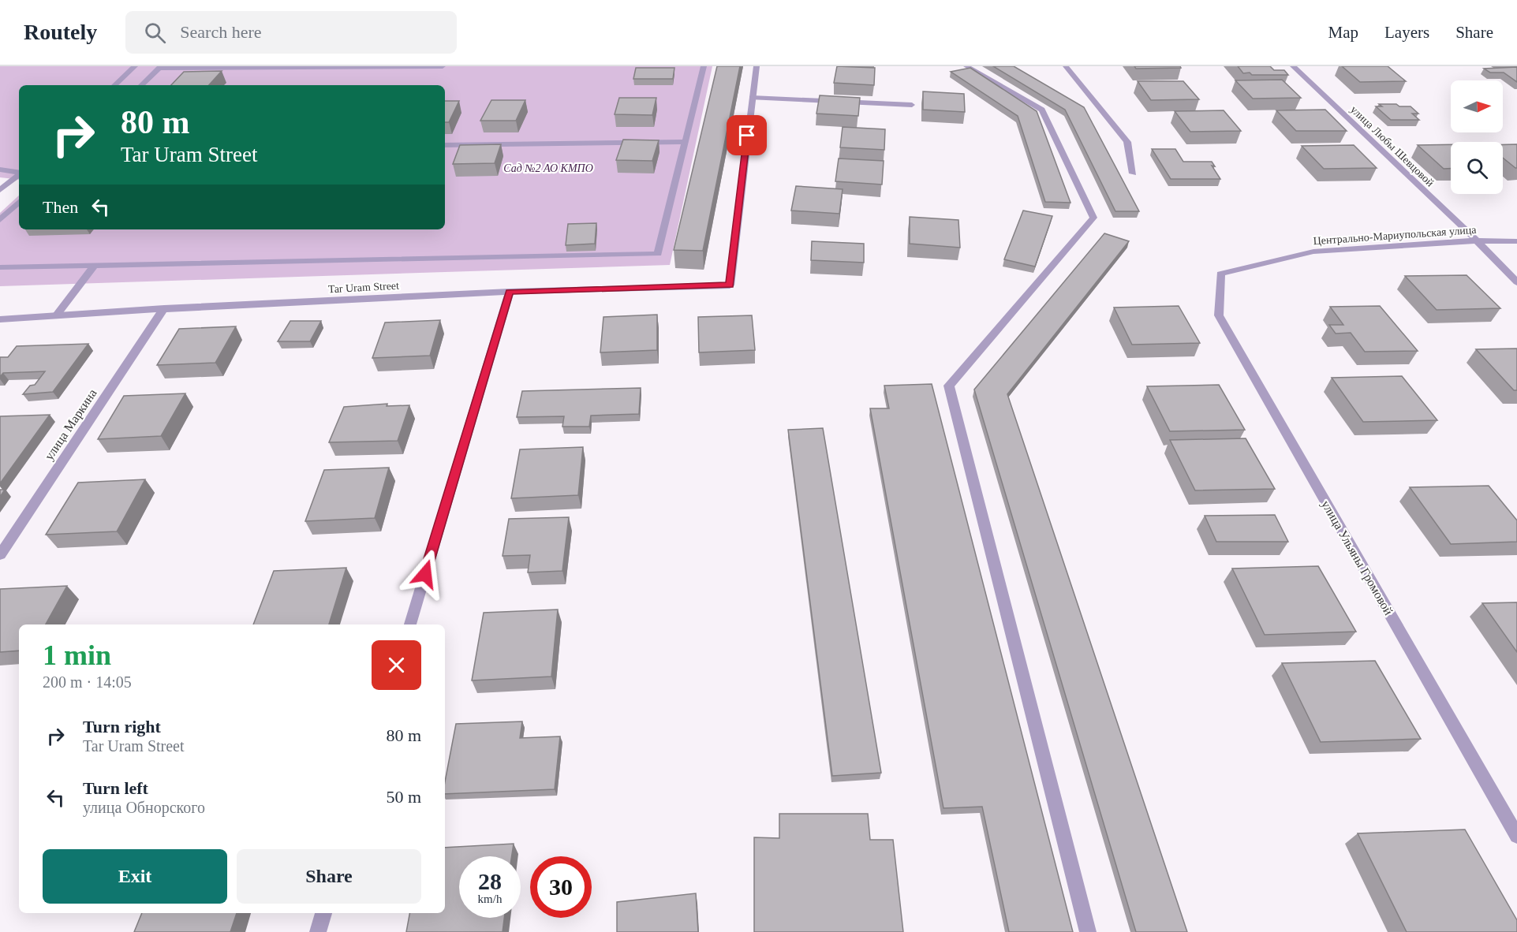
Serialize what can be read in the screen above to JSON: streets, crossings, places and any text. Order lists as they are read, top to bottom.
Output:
{
  "streets": {
    "street": [
      "улица Любы Шевцовой",
      "Центрально-Мариупольская улица",
      "Tar Uram Street",
      "улица Маркина",
      "улица Ульяны Громовой"
    ]
  },
  "crossings": [
    ["улица Любы Шевцовой", "Центрально-Мариупольская улица"],
    ["Центрально-Мариупольская улица", "улица Ульяны Громовой"],
    ["Tar Uram Street", "улица Маркина"]
  ],
  "parks": ["Сад №2 АО КМПО"],
  "north": "right",
  "page": {
    "header": "Routely",
    "search": "Search here",
    "nav": ["Map", "Layers", "Share"],
    "turn": ["80 m", "Tar Uram Street"],
    "then": "Then",
    "heading": ["1 min", "200 m · 14:05"],
    "list": [
      {
        "name": "Turn right",
        "note": "Tar Uram Street",
        "value": "80 m"
      },
      {
        "name": "Turn left",
        "note": "улица Обнорского",
        "value": "50 m"
      }
    ],
    "buttons": ["Exit", "Share"],
    "speed": "28 km/h",
    "limit": "30"
  }
}
